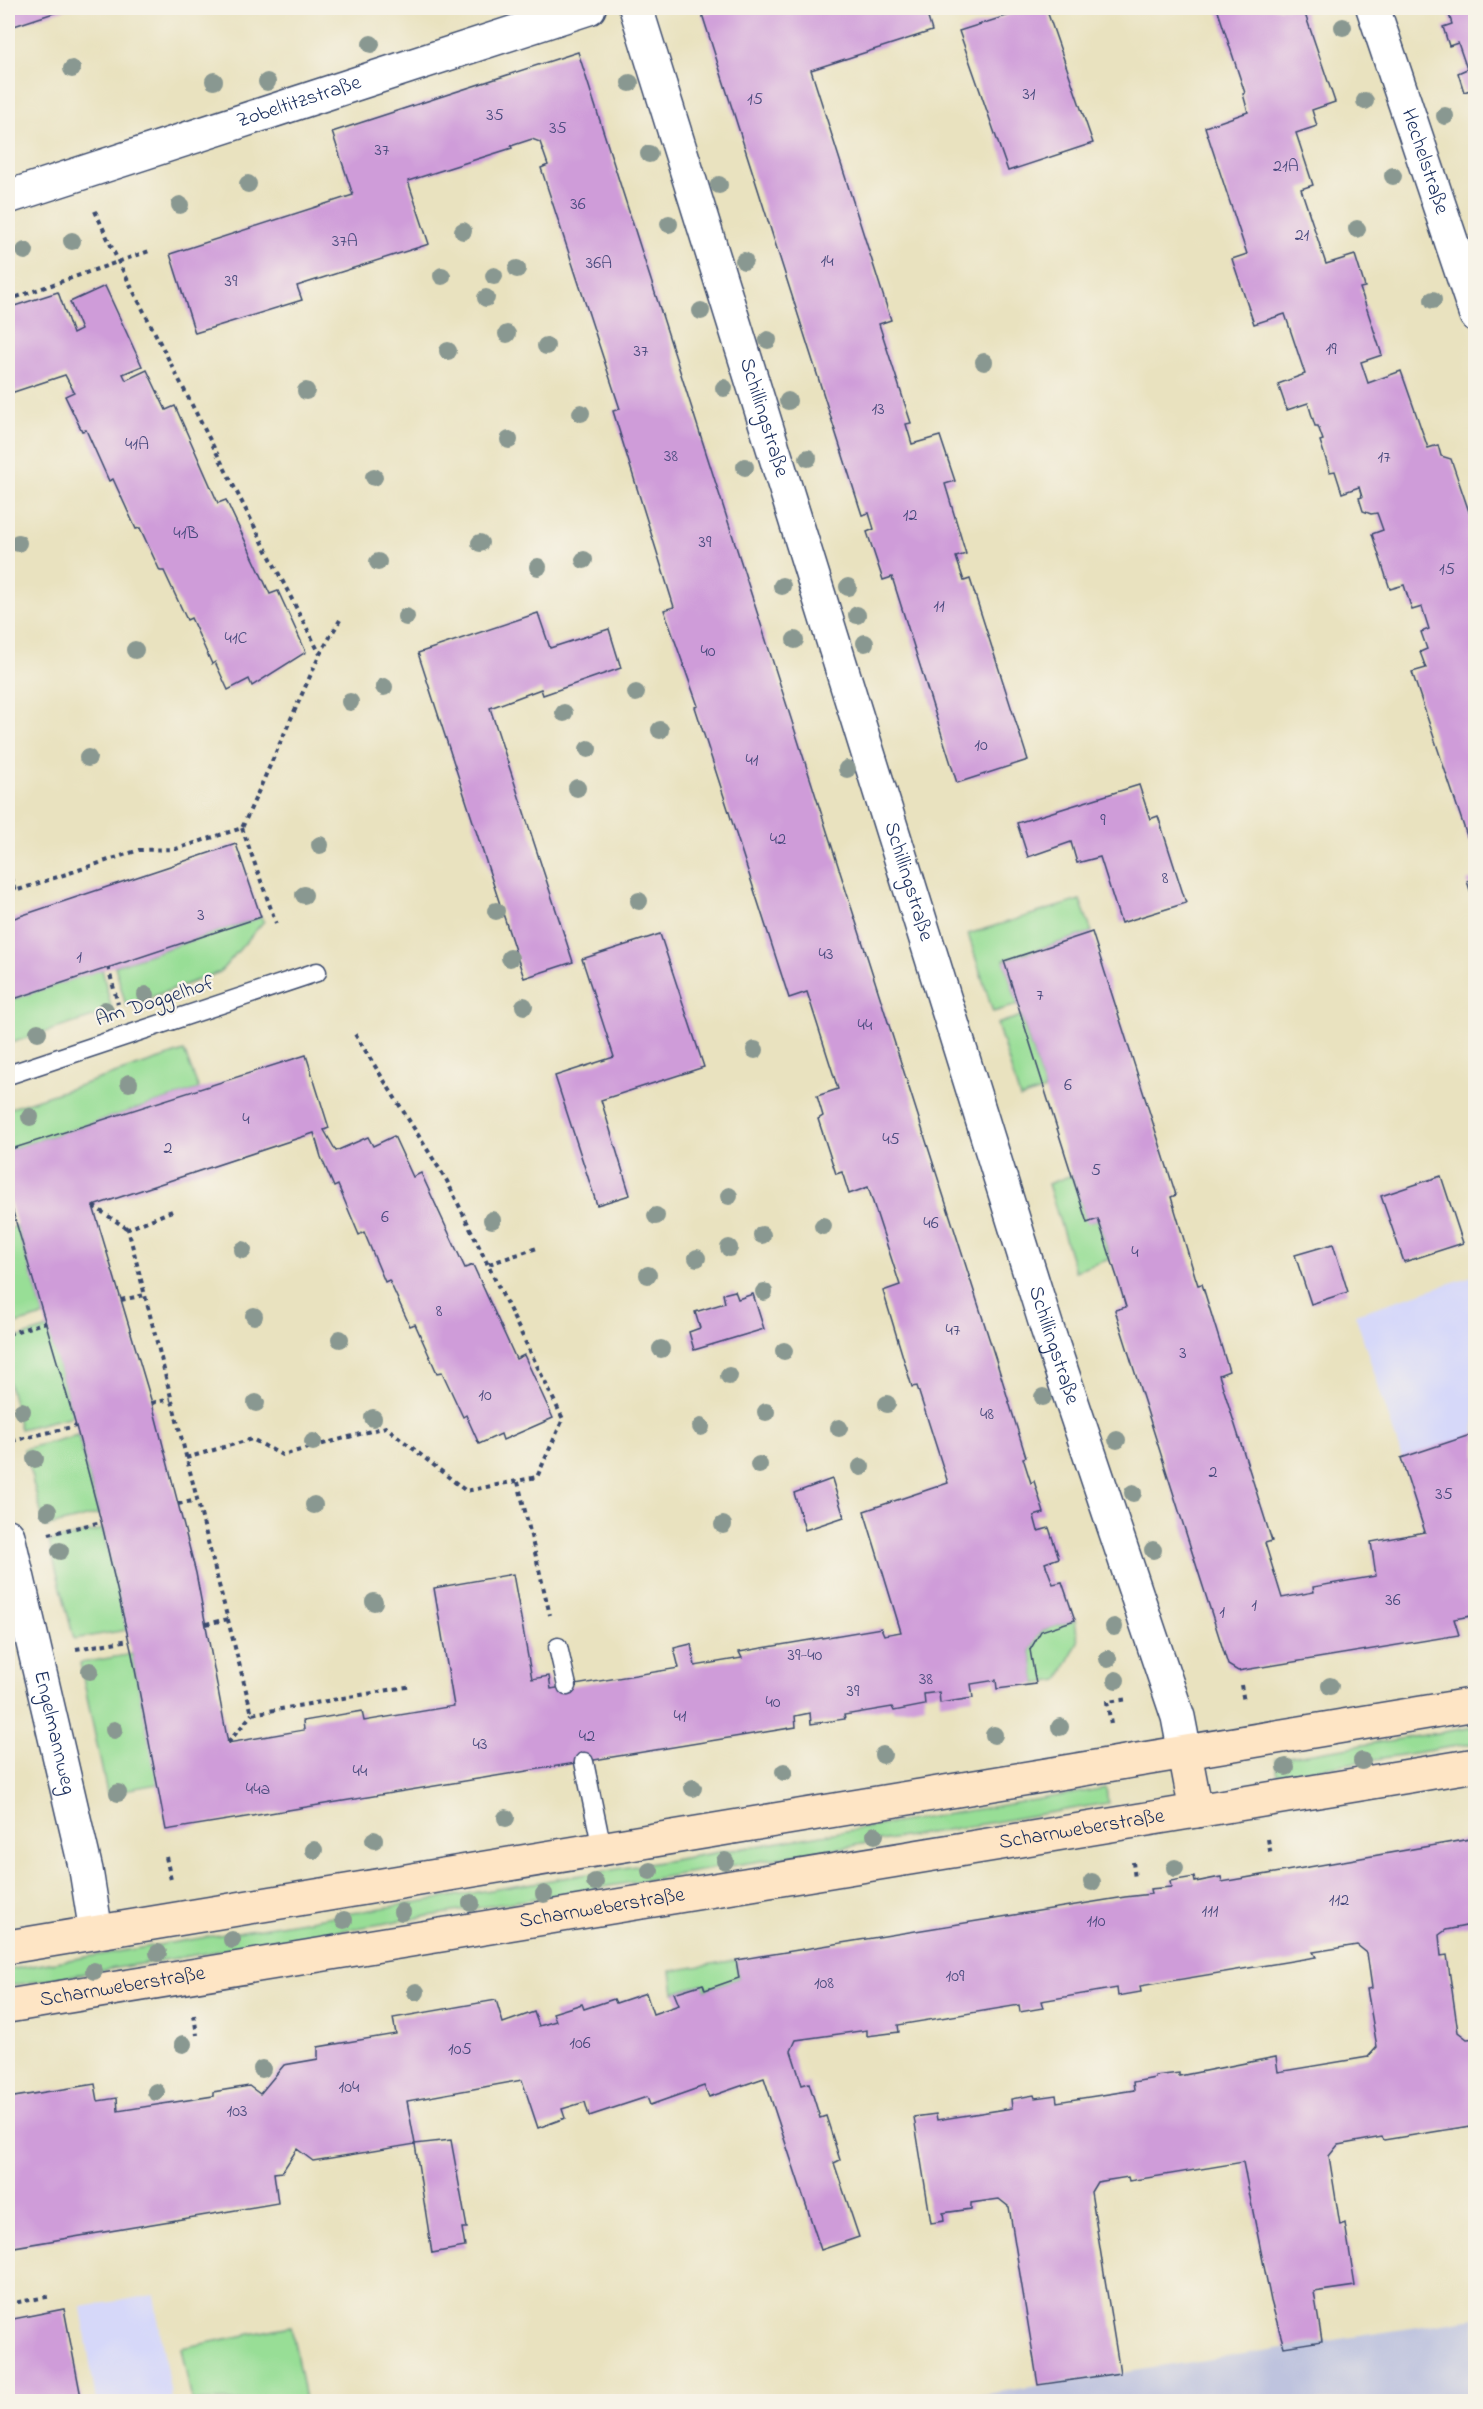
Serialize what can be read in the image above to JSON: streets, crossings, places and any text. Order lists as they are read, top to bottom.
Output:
{
  "streets": {
    "main road": ["Scharnweberstraße"],
    "street": [
      "Zobeltitzstraße",
      "Hechelstraße",
      "Schillingstraße",
      "Engelmannweg"
    ],
    "lane": ["Am Doggelhof"]
  },
  "house_numbers": [
    "31",
    "15",
    "35",
    "35",
    "37",
    "21A",
    "36",
    "21",
    "37A",
    "14",
    "36A",
    "39",
    "19",
    "37",
    "13",
    "41A",
    "38",
    "17",
    "12",
    "41B",
    "39",
    "15",
    "11",
    "41C",
    "40",
    "10",
    "41",
    "9",
    "42",
    "8",
    "3",
    "43",
    "1",
    "7",
    "44",
    "6",
    "4",
    "45",
    "2",
    "5",
    "6",
    "46",
    "4",
    "8",
    "47",
    "3",
    "10",
    "48",
    "2",
    "35",
    "36",
    "1",
    "1",
    "39-40",
    "38",
    "39",
    "40",
    "41",
    "42",
    "43",
    "44",
    "44a",
    "112",
    "111",
    "110",
    "109",
    "108",
    "106",
    "105",
    "104",
    "103"
  ]
}
